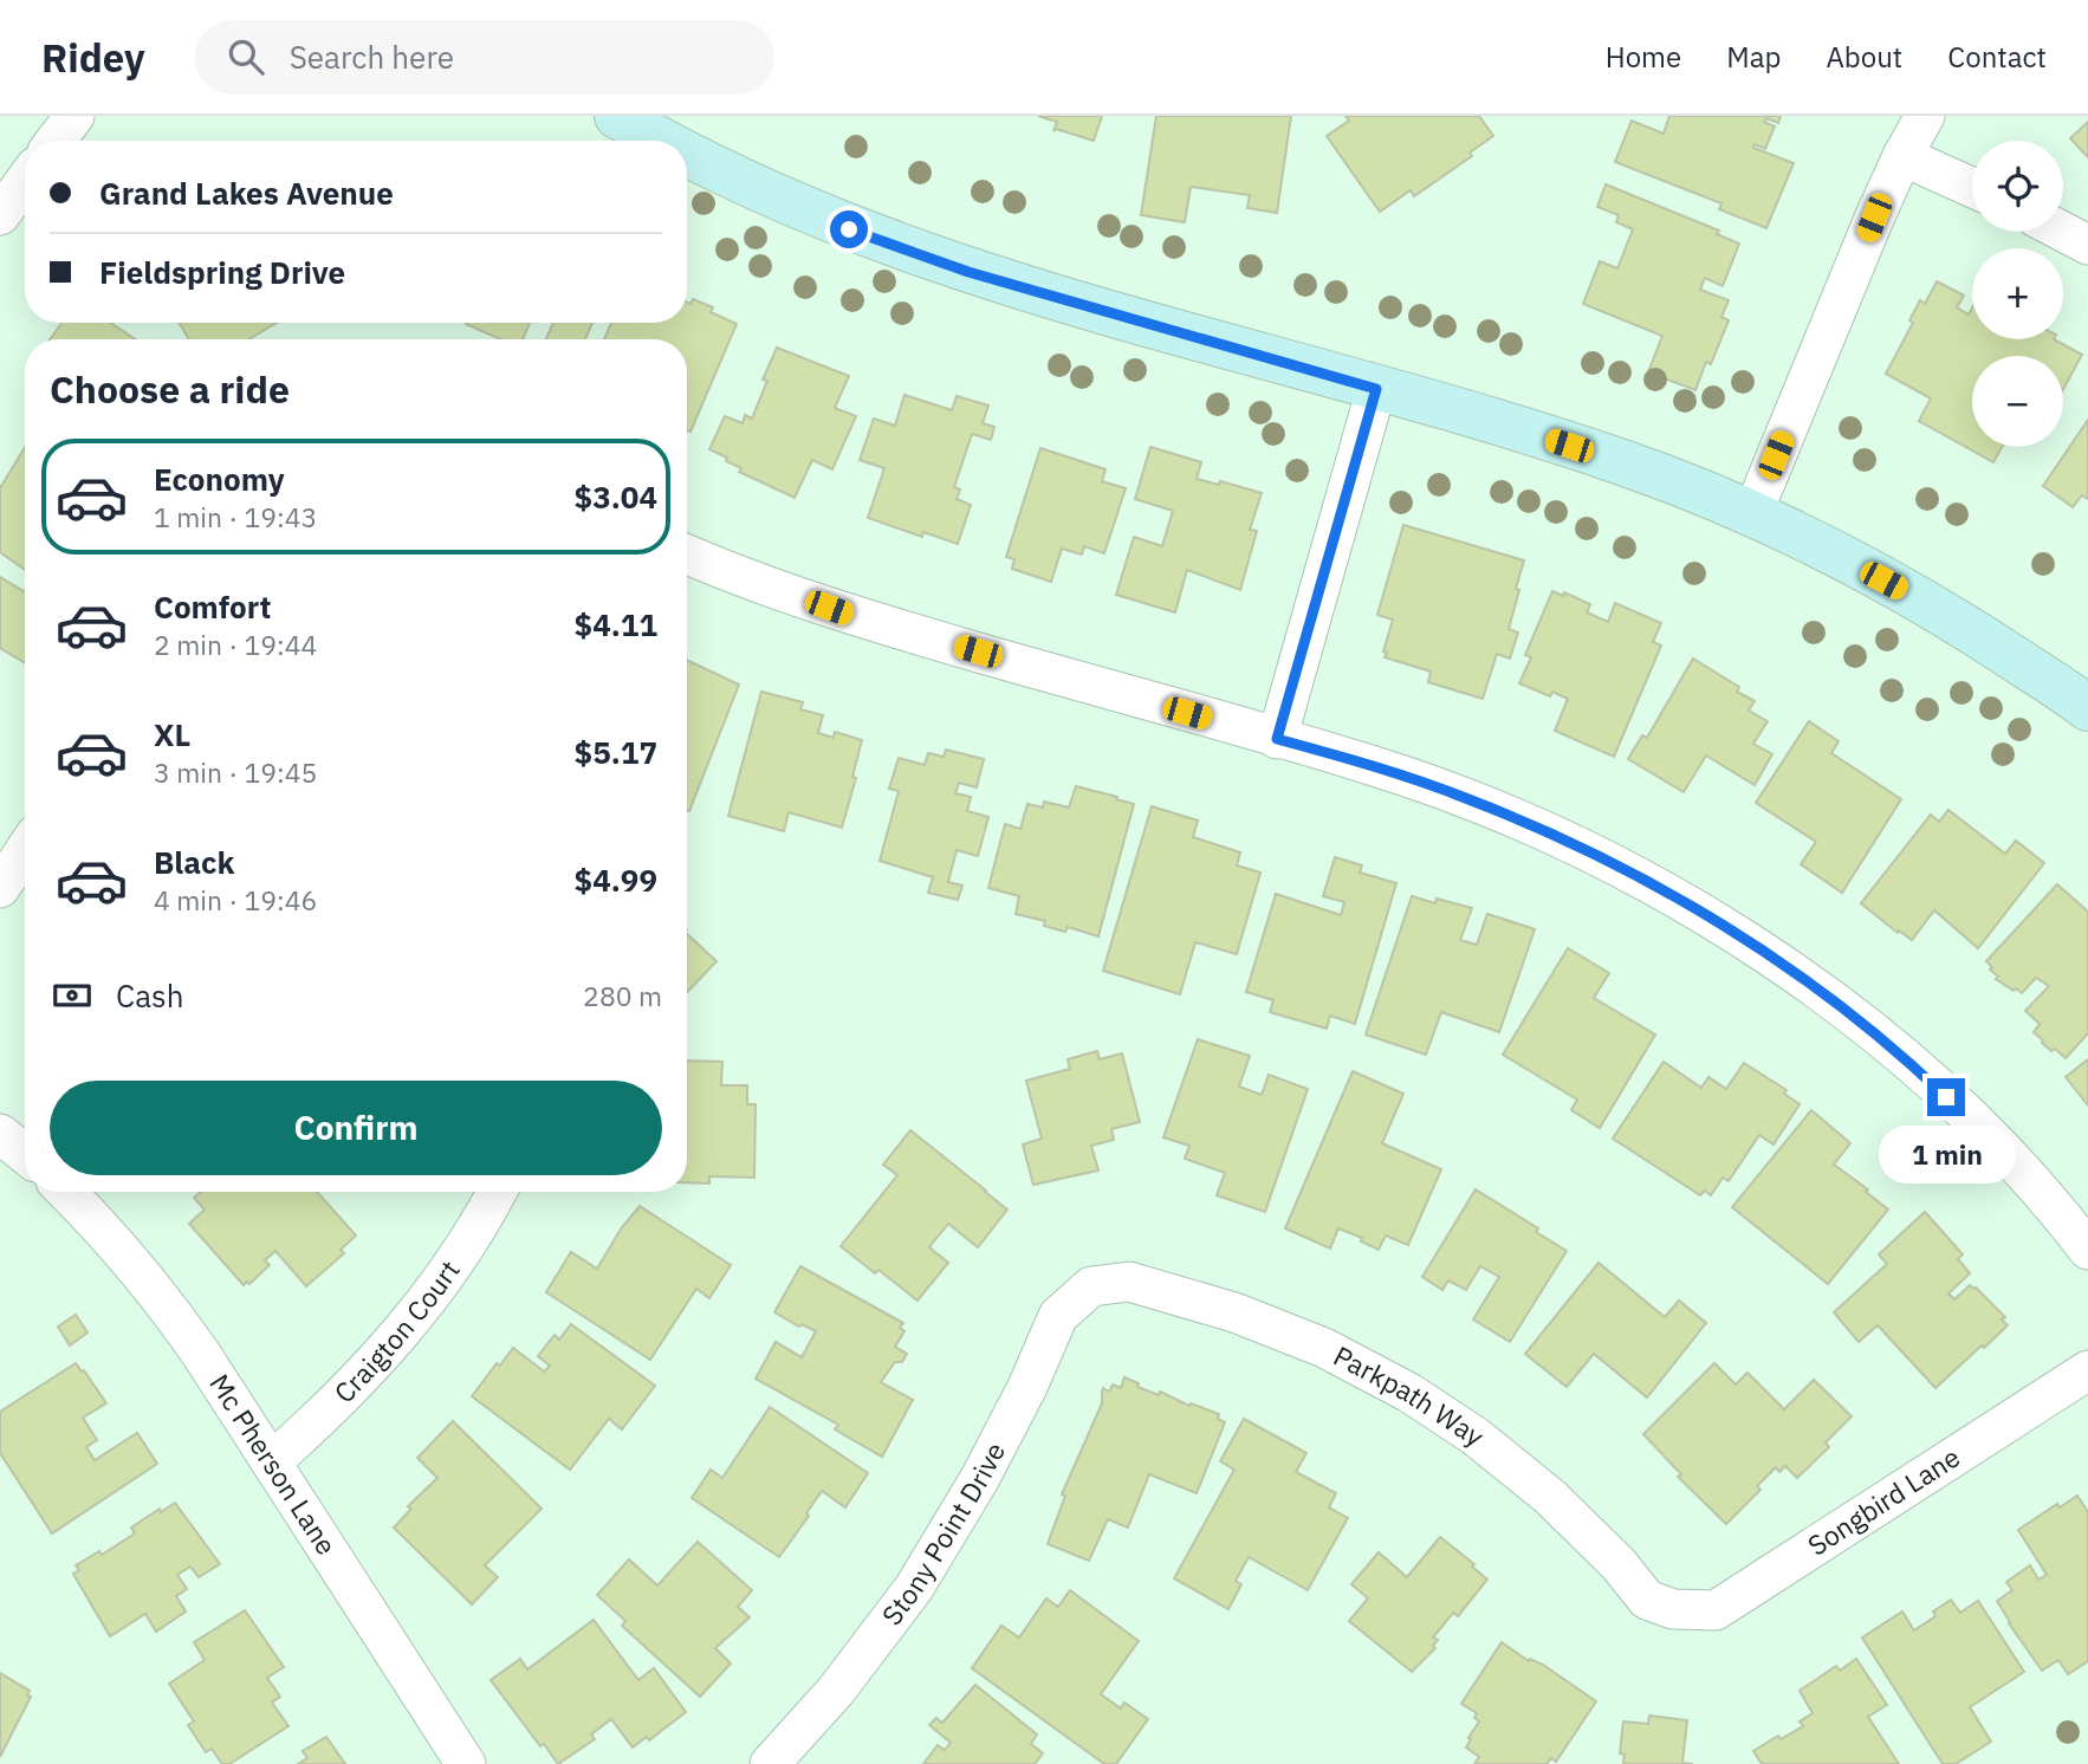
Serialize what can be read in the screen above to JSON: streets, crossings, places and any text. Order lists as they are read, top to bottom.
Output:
{
  "streets": {
    "street": [
      "Craigton Court",
      "Parkpath Way",
      "Mc Pherson Lane",
      "Songbird Lane",
      "Stony Point Drive"
    ]
  },
  "crossings": [
    ["Craigton Court", "Mc Pherson Lane"],
    ["Parkpath Way", "Songbird Lane"],
    ["Parkpath Way", "Stony Point Drive"]
  ],
  "page": {
    "header": "Ridey",
    "search": "Search here",
    "nav": [
      "Home",
      "Map",
      "About",
      "Contact"
    ],
    "map_buttons": ["+", "−"],
    "banner": ["Grand Lakes Avenue", "Fieldspring Drive"],
    "heading": "Choose a ride",
    "list": [
      {
        "name": "Economy",
        "note": "1 min · 19:43",
        "value": "$3.04"
      },
      {
        "name": "Comfort",
        "note": "2 min · 19:44",
        "value": "$4.11"
      },
      {
        "name": "XL",
        "note": "3 min · 19:45",
        "value": "$5.17"
      },
      {
        "name": "Black",
        "note": "4 min · 19:46",
        "value": "$4.99"
      }
    ],
    "pay": ["Cash", "280 m"],
    "buttons": "Confirm",
    "bubble": "1 min"
  }
}
